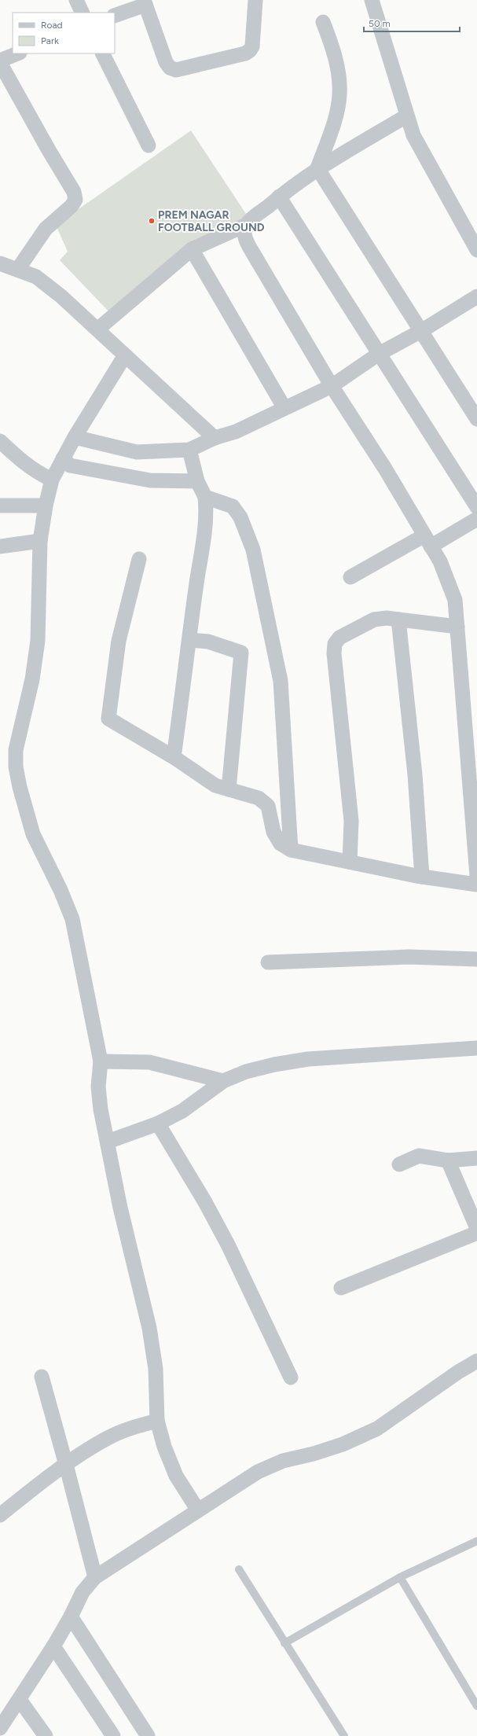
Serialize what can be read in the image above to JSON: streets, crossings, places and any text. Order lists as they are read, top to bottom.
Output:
{
  "places": ["PREM NAGAR FOOTBALL GROUND"],
  "legend": ["Road", "Park"],
  "scale_bar": "50 m"
}
